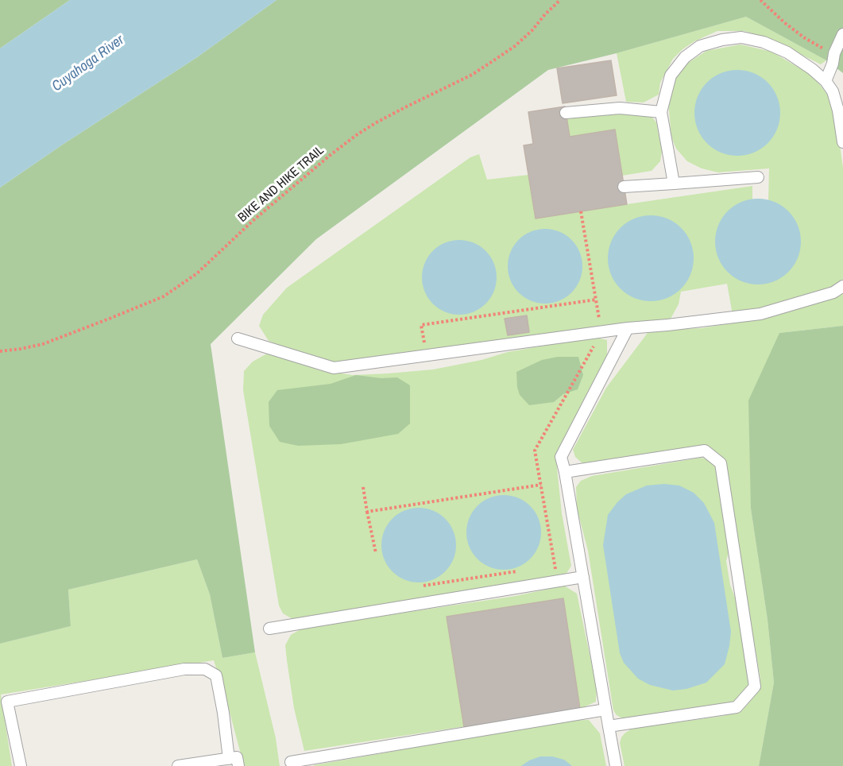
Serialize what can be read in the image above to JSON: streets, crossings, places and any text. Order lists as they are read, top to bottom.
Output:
{
  "streets": {
    "path": ["BIKE AND HIKE TRAIL"]
  },
  "water": ["Cuyahoga River"]
}
